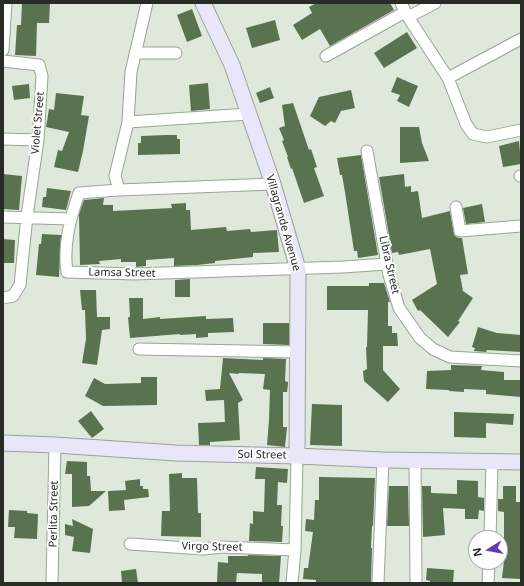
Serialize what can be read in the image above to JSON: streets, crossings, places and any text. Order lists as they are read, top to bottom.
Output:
{
  "streets": {
    "street": [
      "Violet Street",
      "Villagrande Avenue",
      "Libra Street",
      "Lamsa Street",
      "Sol Street",
      "Perlita Street",
      "Virgo Street"
    ]
  },
  "crossings": [
    ["Villagrande Avenue", "Lamsa Street"],
    ["Villagrande Avenue", "Sol Street"],
    ["Sol Street", "Perlita Street"]
  ],
  "north": "left"
}
